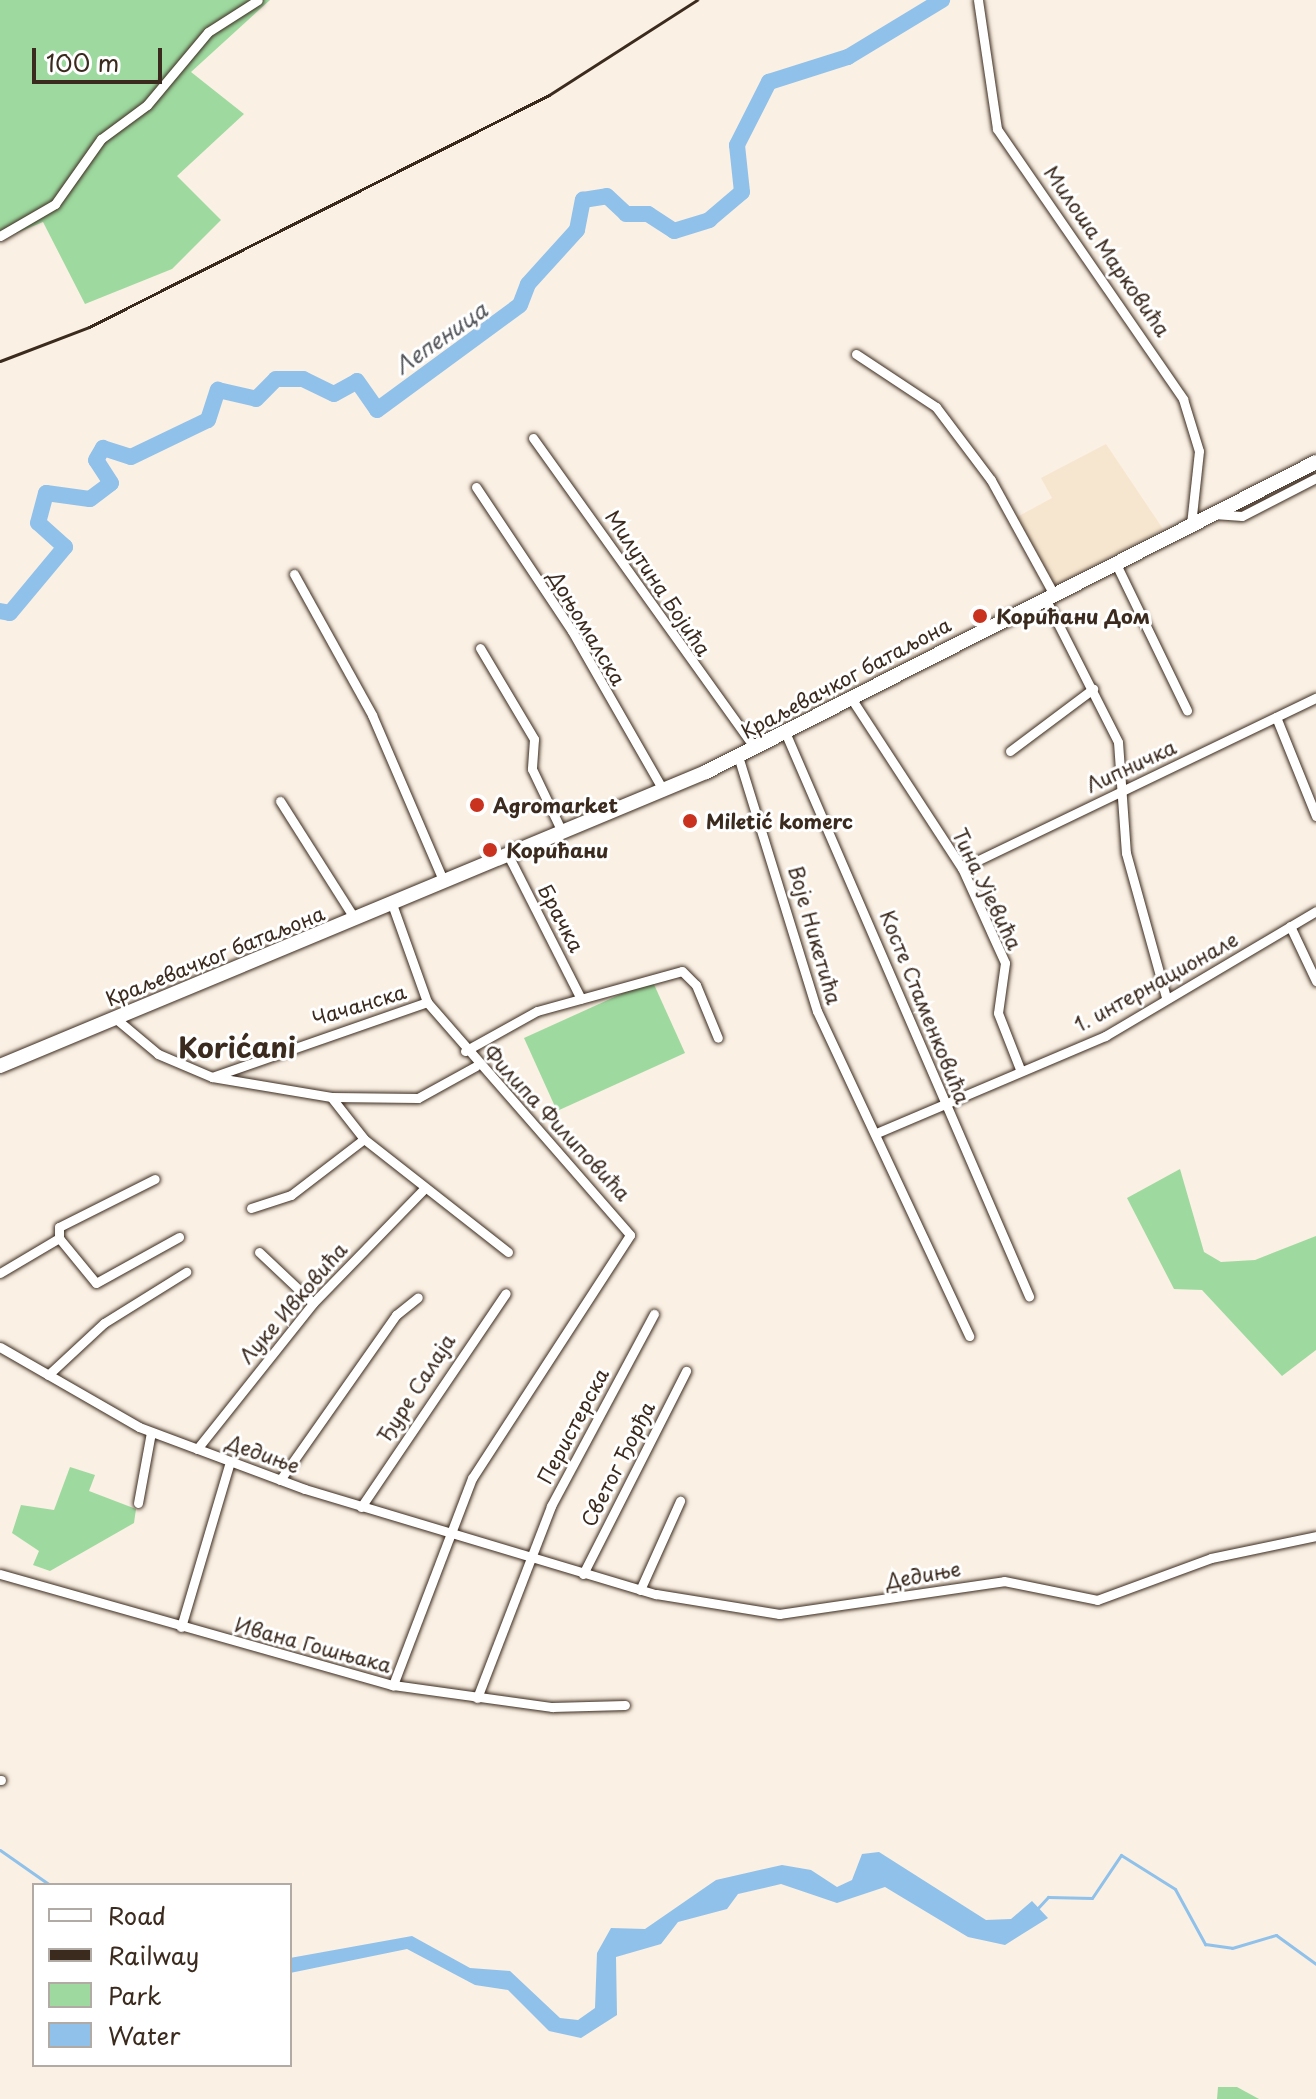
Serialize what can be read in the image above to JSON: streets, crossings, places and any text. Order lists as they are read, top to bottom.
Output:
{
  "streets": {
    "main road": ["Краљевачког батаљона"],
    "street": [
      "Милоша Марковића",
      "Милутина Бојића",
      "Доњомалска",
      "Липничка",
      "Тина Ујевића",
      "Брачка",
      "Воје Никетића",
      "1. интернационале",
      "Чачанска",
      "Косте Стаменковића",
      "Филипа Филиповића",
      "Луке Ивковића",
      "Ђуре Салаја",
      "Перистерска",
      "Дедиње",
      "Светог Ђорђа",
      "Ивана Гошњака"
    ]
  },
  "crossings": [
    ["Милоша Марковића", "Краљевачког батаљона"],
    ["Милутина Бојића", "Краљевачког батаљона"],
    ["Доњомалска", "Краљевачког батаљона"],
    ["Краљевачког батаљона", "Тина Ујевића"],
    ["Краљевачког батаљона", "Брачка"],
    ["Краљевачког батаљона", "Воје Никетића"],
    ["Краљевачког батаљона", "Косте Стаменковића"],
    ["Краљевачког батаљона", "Филипа Филиповића"],
    ["Липничка", "Тина Ујевића"],
    ["Тина Ујевића", "1. интернационале"],
    ["Воје Никетића", "1. интернационале"],
    ["1. интернационале", "Косте Стаменковића"],
    ["Чачанска", "Филипа Филиповића"],
    ["Филипа Филиповића", "Дедиње"],
    ["Луке Ивковића", "Дедиње"],
    ["Ђуре Салаја", "Дедиње"],
    ["Перистерска", "Дедиње"],
    ["Дедиње", "Светог Ђорђа"]
  ],
  "districts": ["Korićani"],
  "water": ["Лепеница"],
  "places": [
    "Корићани Дом",
    "Agromarket",
    "Miletić komerc",
    "Корићани"
  ],
  "legend": [
    "Road",
    "Railway",
    "Park",
    "Water"
  ],
  "scale_bar": "100 m"
}
